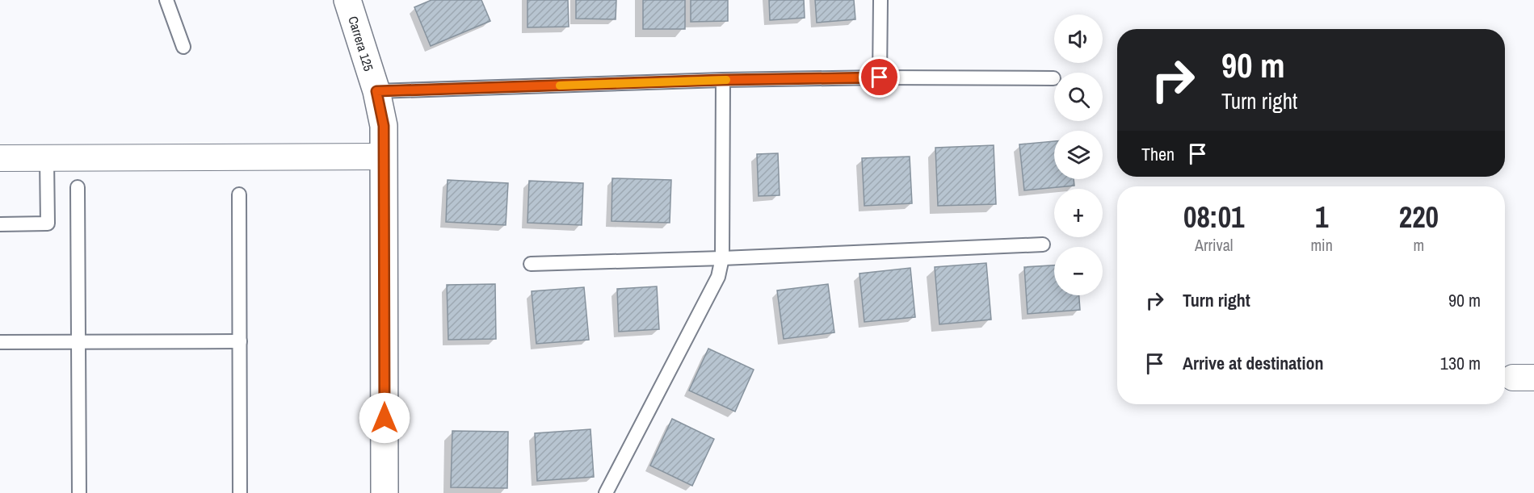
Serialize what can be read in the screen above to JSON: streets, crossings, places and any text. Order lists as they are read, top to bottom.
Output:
{
  "streets": {
    "street": ["Carrera 125"]
  },
  "page": {
    "map_buttons": ["+", "−"],
    "turn": ["90 m", "Turn right"],
    "then": "Then",
    "eta": [
      "08:01",
      "Arrival",
      "1",
      "min",
      "220",
      "m"
    ],
    "list": [
      {
        "name": "Turn right",
        "value": "90 m"
      },
      {
        "name": "Arrive at destination",
        "value": "130 m"
      }
    ]
  }
}
